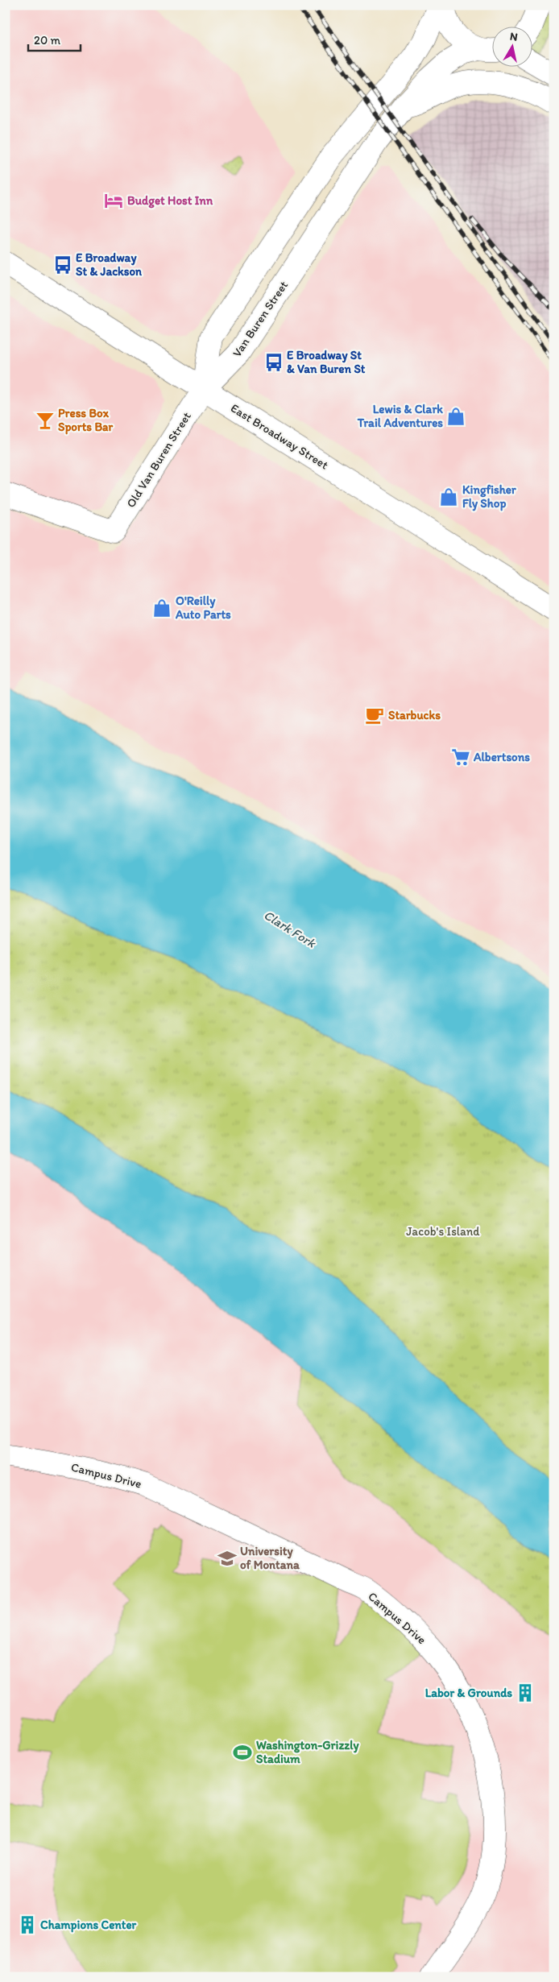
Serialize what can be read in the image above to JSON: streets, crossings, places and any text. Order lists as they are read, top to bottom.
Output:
{
  "streets": {
    "main road": [
      "Van Buren Street",
      "East Broadway Street",
      "Old Van Buren Street",
      "Campus Drive"
    ]
  },
  "crossings": [
    ["Van Buren Street", "East Broadway Street"],
    ["Van Buren Street", "Old Van Buren Street"],
    ["East Broadway Street", "Old Van Buren Street"]
  ],
  "water": ["Clark Fork"],
  "parks": ["Jacob's Island"],
  "places": {
    "hotel": ["Budget Host Inn"],
    "bus stop": ["E Broadway St & Jackson", "E Broadway St & Van Buren St"],
    "shop": ["Lewis & Clark Trail Adventures", "Kingfisher Fly Shop", "O'Reilly Auto Parts"],
    "bar": ["Press Box Sports Bar"],
    "cafe": ["Starbucks"],
    "supermarket": ["Albertsons"],
    "school or university": ["University of Montana"],
    "building": ["Labor & Grounds", "Champions Center"],
    "sports": ["Washington-Grizzly Stadium"]
  },
  "scale_bar": "20 m",
  "north": "top"
}
